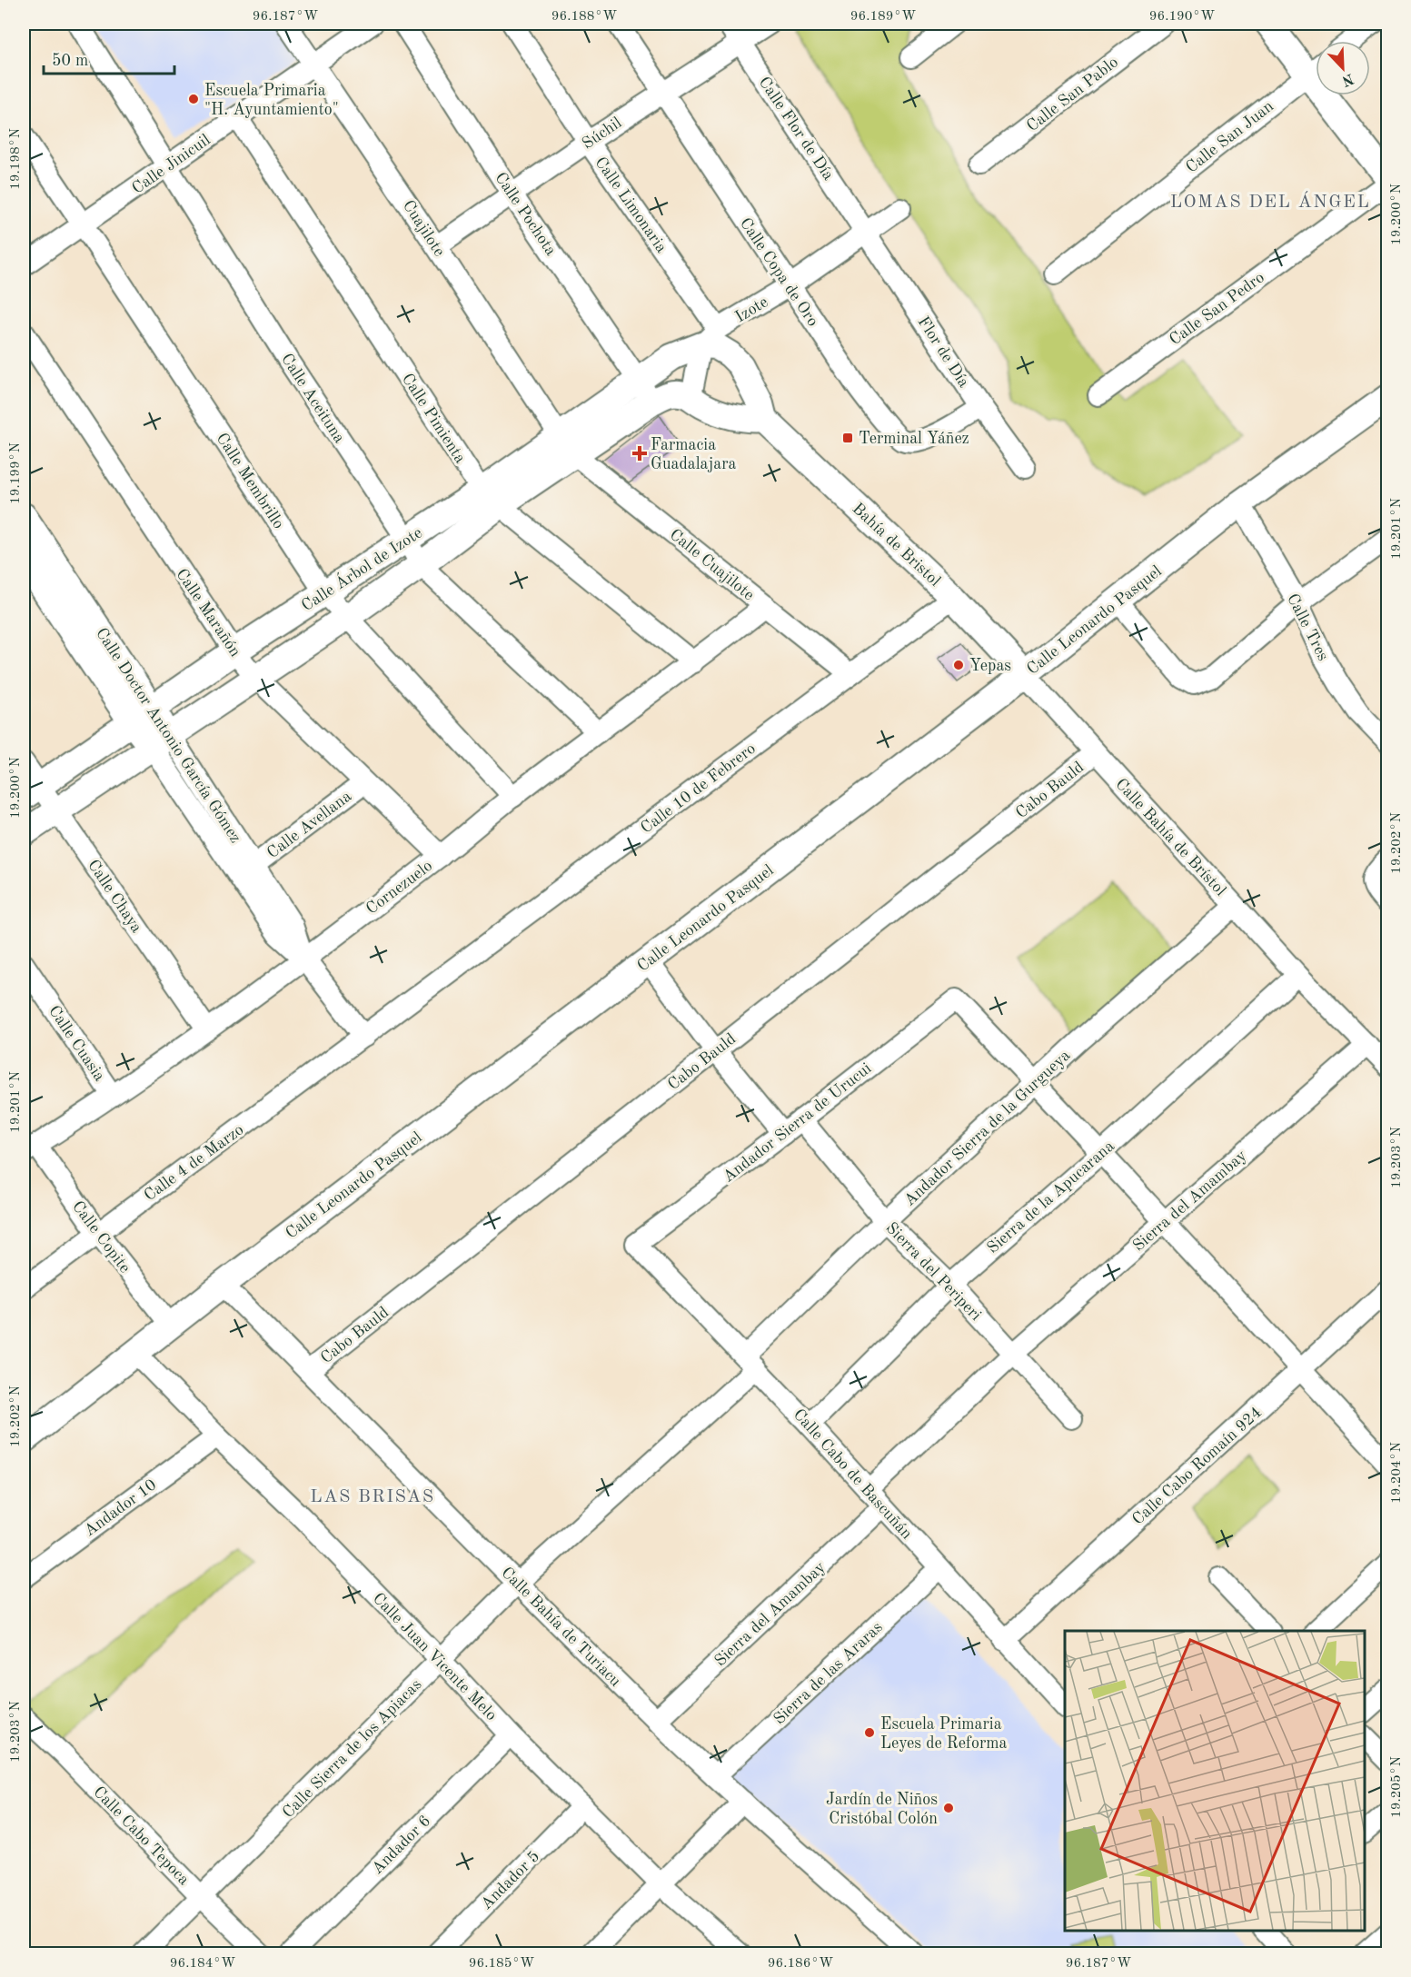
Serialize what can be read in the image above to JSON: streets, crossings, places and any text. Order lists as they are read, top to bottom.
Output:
{
  "streets": {
    "street": [
      "Calle San Pablo",
      "Calle Flor de Día",
      "Súchil",
      "Calle San Juan",
      "Calle Jinicuil",
      "Calle Limonaria",
      "Calle Pochota",
      "Cuajilote",
      "Calle Copa de Oro",
      "Calle San Pedro",
      "Izote",
      "Flor de Día",
      "Calle Aceituna",
      "Calle Pimienta",
      "Calle Membrillo",
      "Bahía de Bristol",
      "Calle Cuajilote",
      "Calle Árbol de Izote",
      "Calle Marañón",
      "Calle Leonardo Pasquel",
      "Calle Tres",
      "Calle Doctor Antonio García Gómez",
      "Calle 10 de Febrero",
      "Cabo Bauld",
      "Calle Avellana",
      "Calle Bahía de Brístol",
      "Cornezuelo",
      "Calle Chaya",
      "Calle Cuasia",
      "Andador Sierra de Urucui",
      "Andador Sierra de la Gurgueya",
      "Calle 4 de Marzo",
      "Sierra de la Apucarana",
      "Sierra del Amambay",
      "Calle Copite",
      "Sierra del Periperi",
      "Calle Cabo Romaín 924",
      "Calle Cabo de Bascuñán",
      "Andador 10",
      "Calle Bahía de Turiacu",
      "Calle Juan Vicente Melo",
      "Sierra de las Araras",
      "Calle Sierra de los Apiacas",
      "Calle Cabo Tepoca",
      "Andador 6",
      "Andador 5"
    ]
  },
  "crossings": [
    ["Calle Flor de Día", "Súchil"],
    ["Calle Flor de Día", "Izote"],
    ["Calle Flor de Día", "Flor de Día"],
    ["Súchil", "Calle Limonaria"],
    ["Súchil", "Calle Pochota"],
    ["Súchil", "Cuajilote"],
    ["Súchil", "Calle Copa de Oro"],
    ["Calle Jinicuil", "Cuajilote"],
    ["Calle Jinicuil", "Calle Aceituna"],
    ["Calle Jinicuil", "Calle Pimienta"],
    ["Calle Jinicuil", "Calle Membrillo"],
    ["Calle Limonaria", "Izote"],
    ["Calle Limonaria", "Bahía de Bristol"],
    ["Calle Limonaria", "Calle Árbol de Izote"],
    ["Calle Pochota", "Calle Árbol de Izote"],
    ["Cuajilote", "Calle Cuajilote"],
    ["Cuajilote", "Calle Árbol de Izote"],
    ["Calle Copa de Oro", "Izote"],
    ["Calle Copa de Oro", "Flor de Día"],
    ["Izote", "Flor de Día"],
    ["Izote", "Bahía de Bristol"],
    ["Izote", "Calle Árbol de Izote"],
    ["Calle Aceituna", "Calle Árbol de Izote"],
    ["Calle Aceituna", "Cornezuelo"],
    ["Calle Pimienta", "Calle Árbol de Izote"],
    ["Calle Pimienta", "Cornezuelo"],
    ["Calle Membrillo", "Calle Árbol de Izote"],
    ["Calle Membrillo", "Cornezuelo"],
    ["Bahía de Bristol", "Calle Árbol de Izote"],
    ["Bahía de Bristol", "Calle Leonardo Pasquel"],
    ["Bahía de Bristol", "Calle 10 de Febrero"],
    ["Bahía de Bristol", "Calle Bahía de Brístol"],
    ["Calle Cuajilote", "Calle Árbol de Izote"],
    ["Calle Cuajilote", "Calle 10 de Febrero"],
    ["Calle Cuajilote", "Cornezuelo"],
    ["Calle Árbol de Izote", "Calle Marañón"],
    ["Calle Árbol de Izote", "Calle Doctor Antonio García Gómez"],
    ["Calle Árbol de Izote", "Calle Chaya"],
    ["Calle Marañón", "Calle Avellana"],
    ["Calle Marañón", "Cornezuelo"],
    ["Calle Leonardo Pasquel", "Calle Tres"],
    ["Calle Leonardo Pasquel", "Calle Bahía de Brístol"],
    ["Calle Leonardo Pasquel", "Calle Copite"],
    ["Calle Leonardo Pasquel", "Calle Bahía de Turiacu"],
    ["Calle Leonardo Pasquel", "Calle Juan Vicente Melo"],
    ["Calle Doctor Antonio García Gómez", "Calle 10 de Febrero"],
    ["Calle Doctor Antonio García Gómez", "Calle Avellana"],
    ["Calle Doctor Antonio García Gómez", "Cornezuelo"],
    ["Calle Doctor Antonio García Gómez", "Calle 4 de Marzo"],
    ["Calle 10 de Febrero", "Calle 4 de Marzo"],
    ["Cabo Bauld", "Calle Bahía de Brístol"],
    ["Cabo Bauld", "Calle Bahía de Turiacu"],
    ["Calle Bahía de Brístol", "Andador Sierra de la Gurgueya"],
    ["Calle Bahía de Brístol", "Sierra de la Apucarana"],
    ["Calle Bahía de Brístol", "Sierra del Amambay"],
    ["Cornezuelo", "Calle Chaya"],
    ["Cornezuelo", "Calle Cuasia"],
    ["Cornezuelo", "Calle Copite"],
    ["Andador Sierra de Urucui", "Andador Sierra de la Gurgueya"],
    ["Andador Sierra de Urucui", "Sierra del Periperi"],
    ["Andador Sierra de Urucui", "Calle Cabo de Bascuñán"],
    ["Andador Sierra de la Gurgueya", "Sierra del Periperi"],
    ["Andador Sierra de la Gurgueya", "Calle Cabo de Bascuñán"],
    ["Andador Sierra de la Gurgueya", "Calle Sierra de los Apiacas"],
    ["Calle 4 de Marzo", "Calle Copite"],
    ["Sierra de la Apucarana", "Sierra del Periperi"],
    ["Sierra de la Apucarana", "Calle Cabo de Bascuñán"],
    ["Sierra del Amambay", "Sierra del Periperi"],
    ["Sierra del Amambay", "Calle Cabo de Bascuñán"],
    ["Sierra del Amambay", "Calle Bahía de Turiacu"],
    ["Calle Cabo Romaín 924", "Calle Cabo de Bascuñán"],
    ["Calle Cabo de Bascuñán", "Sierra de las Araras"],
    ["Calle Cabo de Bascuñán", "Calle Sierra de los Apiacas"],
    ["Andador 10", "Calle Juan Vicente Melo"],
    ["Calle Bahía de Turiacu", "Sierra de las Araras"],
    ["Calle Bahía de Turiacu", "Calle Sierra de los Apiacas"],
    ["Calle Juan Vicente Melo", "Calle Sierra de los Apiacas"],
    ["Calle Juan Vicente Melo", "Andador 6"],
    ["Calle Juan Vicente Melo", "Andador 5"],
    ["Calle Sierra de los Apiacas", "Calle Cabo Tepoca"]
  ],
  "districts": ["LOMAS DEL ÁNGEL", "LAS BRISAS"],
  "places": {
    "other": [
      "Escuela Primaria \"H. Ayuntamiento\"",
      "Yepas",
      "Escuela Primaria Leyes de Reforma",
      "Jardín de Niños Cristóbal Colón"
    ],
    "transit": ["Terminal Yáñez"],
    "health": ["Farmacia Guadalajara"]
  },
  "scale_bar": "50 m",
  "north": "bottom right",
  "coordinates": [
    "96.187°W",
    "96.188°W",
    "96.189°W",
    "96.190°W",
    "19.198°N",
    "19.200°N",
    "19.199°N",
    "19.201°N",
    "19.202°N",
    "19.203°N",
    "19.204°N",
    "19.205°N",
    "96.184°W",
    "96.185°W",
    "96.186°W"
  ]
}
